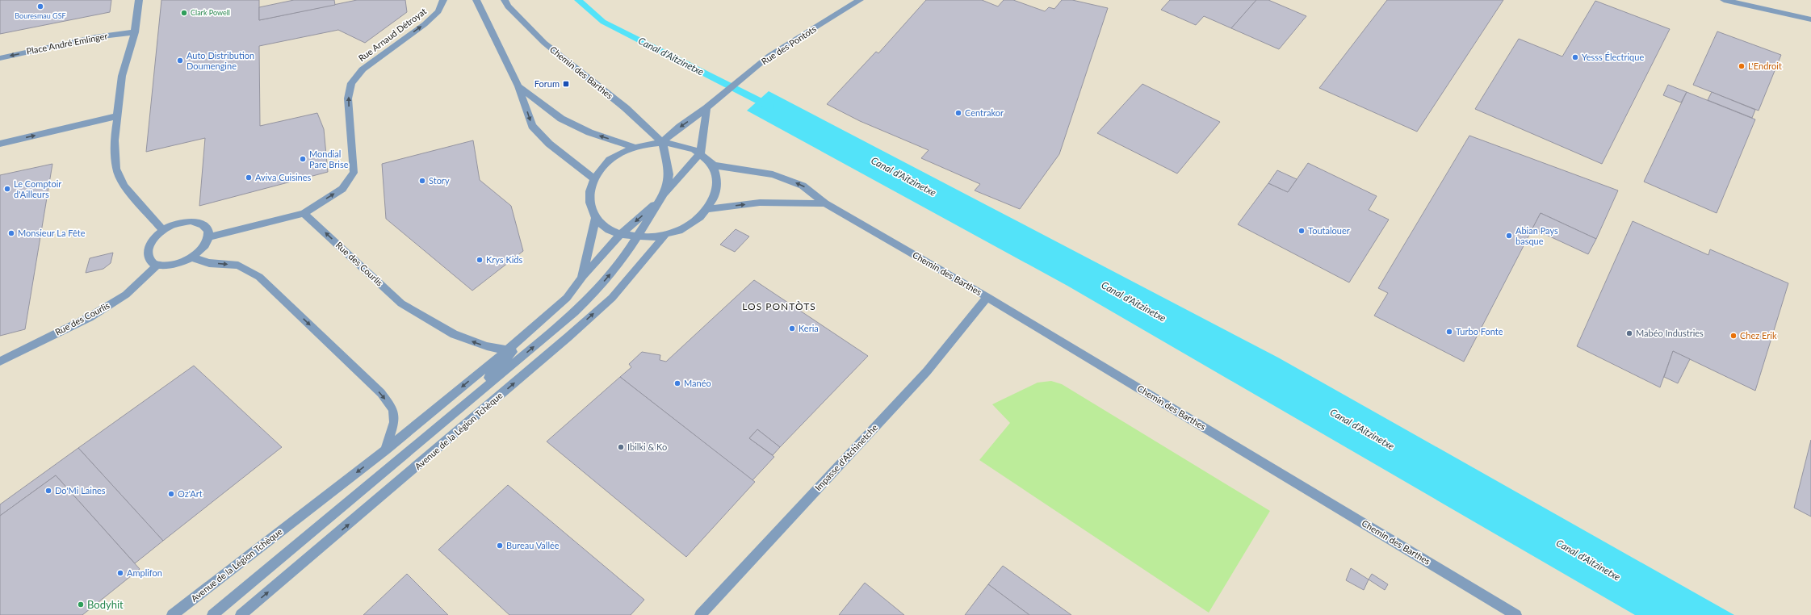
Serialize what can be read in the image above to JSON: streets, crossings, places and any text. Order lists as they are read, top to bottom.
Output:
{
  "streets": {
    "street": [
      "Rue Arnaud Détroyat",
      "Place André Emlinger",
      "Rue des Pontots",
      "Chemin des Barthes",
      "Rue des Courlis",
      "Avenue de la Légion Tchèque",
      "Impasse d'Atchinetche"
    ]
  },
  "crossings": [
    ["Rue Arnaud Détroyat", "Rue des Courlis"],
    ["Rue des Pontots", "Chemin des Barthes"],
    ["Rue des Pontots", "Avenue de la Légion Tchèque"],
    ["Chemin des Barthes", "Avenue de la Légion Tchèque"],
    ["Chemin des Barthes", "Impasse d'Atchinetche"],
    ["Rue des Courlis", "Avenue de la Légion Tchèque"]
  ],
  "one_way": ["Rue Arnaud Détroyat", "Rue des Courlis"],
  "districts": ["LOS PONTÒTS"],
  "water": ["Canal d'Aitzinetxe"],
  "places": {
    "other": [
      "Bouresmau GSF",
      "Clark Powell",
      "Yesss Électrique",
      "Auto Distribution Doumengine",
      "L'Endroit",
      "Centrakor",
      "Mondial Pare Brise",
      "Aviva Cuisines",
      "Story",
      "Le Comptoir d'Ailleurs",
      "Toutalouer",
      "Monsieur La Fête",
      "Abian Pays basque",
      "Krys Kids",
      "Keria",
      "Turbo Fonte",
      "Mabéo Industries",
      "Chez Erik",
      "Manéo",
      "Ibilki & Ko",
      "Do'Mi Laines",
      "Oz'Art",
      "Bureau Vallée",
      "Amplifon",
      "Bodyhit"
    ],
    "transit": ["Forum"]
  }
}
